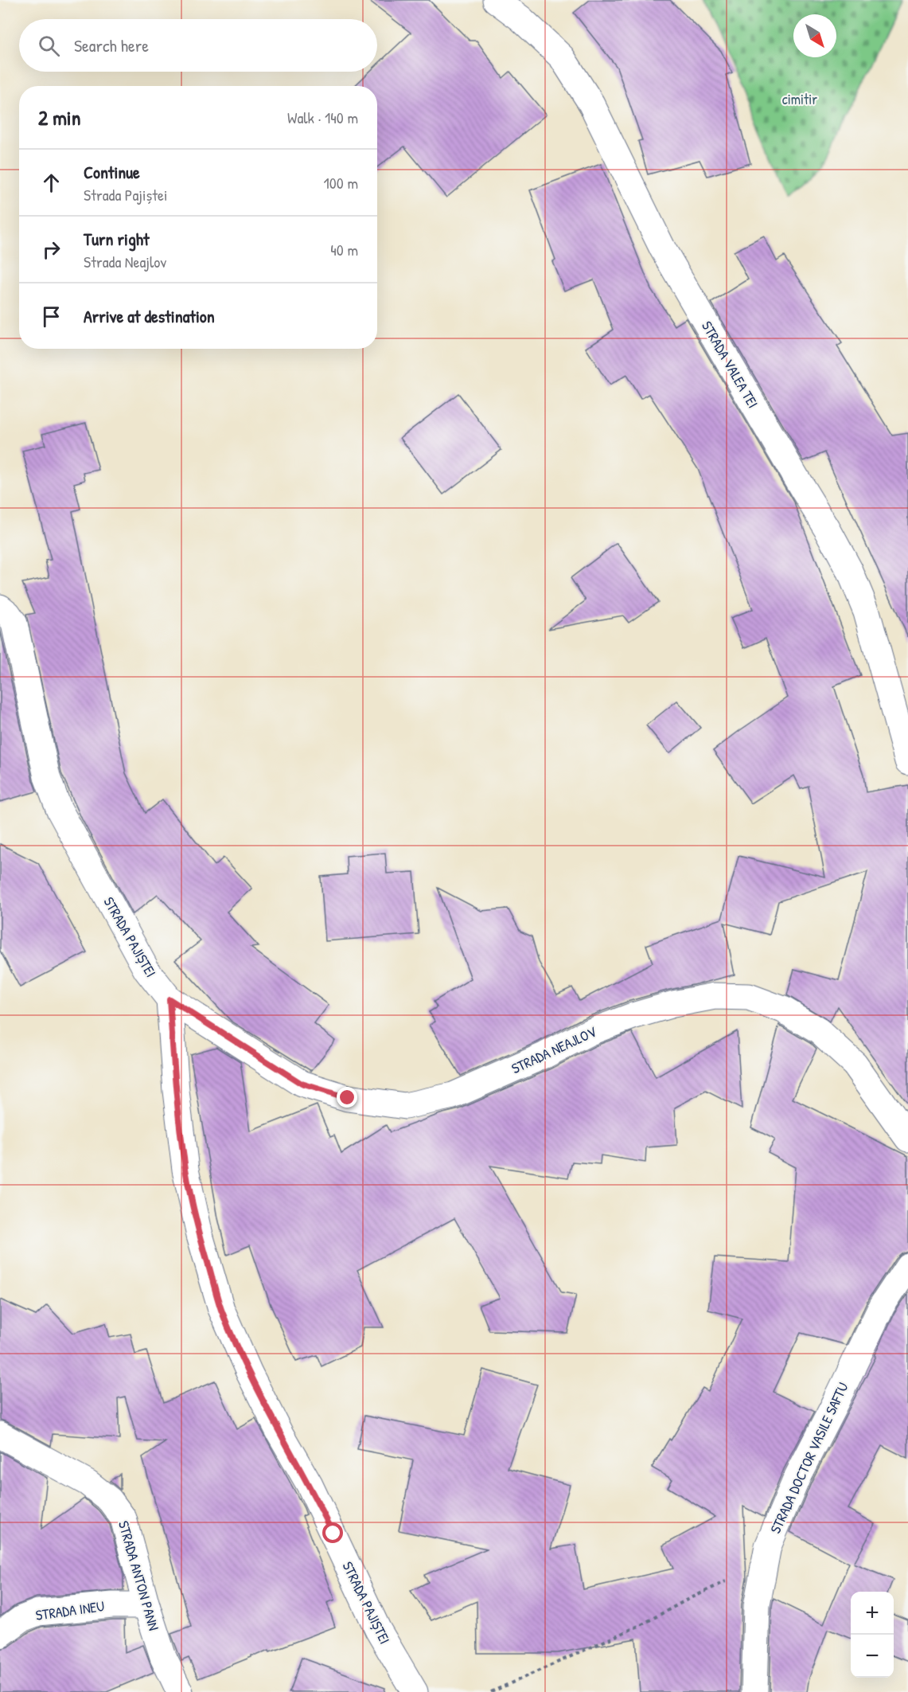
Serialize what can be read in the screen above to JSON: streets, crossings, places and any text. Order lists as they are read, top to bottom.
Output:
{
  "streets": {
    "street": [
      "STRADA VALEA TEI",
      "STRADA PAJIȘTEI",
      "STRADA NEAJLOV",
      "STRADA DOCTOR VASILE SAFTU",
      "STRADA ANTON PANN",
      "STRADA INEU"
    ]
  },
  "crossings": [
    ["STRADA PAJIȘTEI", "STRADA NEAJLOV"],
    ["STRADA ANTON PANN", "STRADA INEU"]
  ],
  "parks": ["cimitir"],
  "north": "bottom right",
  "page": {
    "search": "Search here",
    "heading": ["2 min", "Walk · 140 m"],
    "list": [
      ["Continue", "Strada Pajiștei", "100 m"],
      ["Turn right", "Strada Neajlov", "40 m"],
      "Arrive at destination"
    ],
    "map_buttons": ["+", "−"]
  }
}
